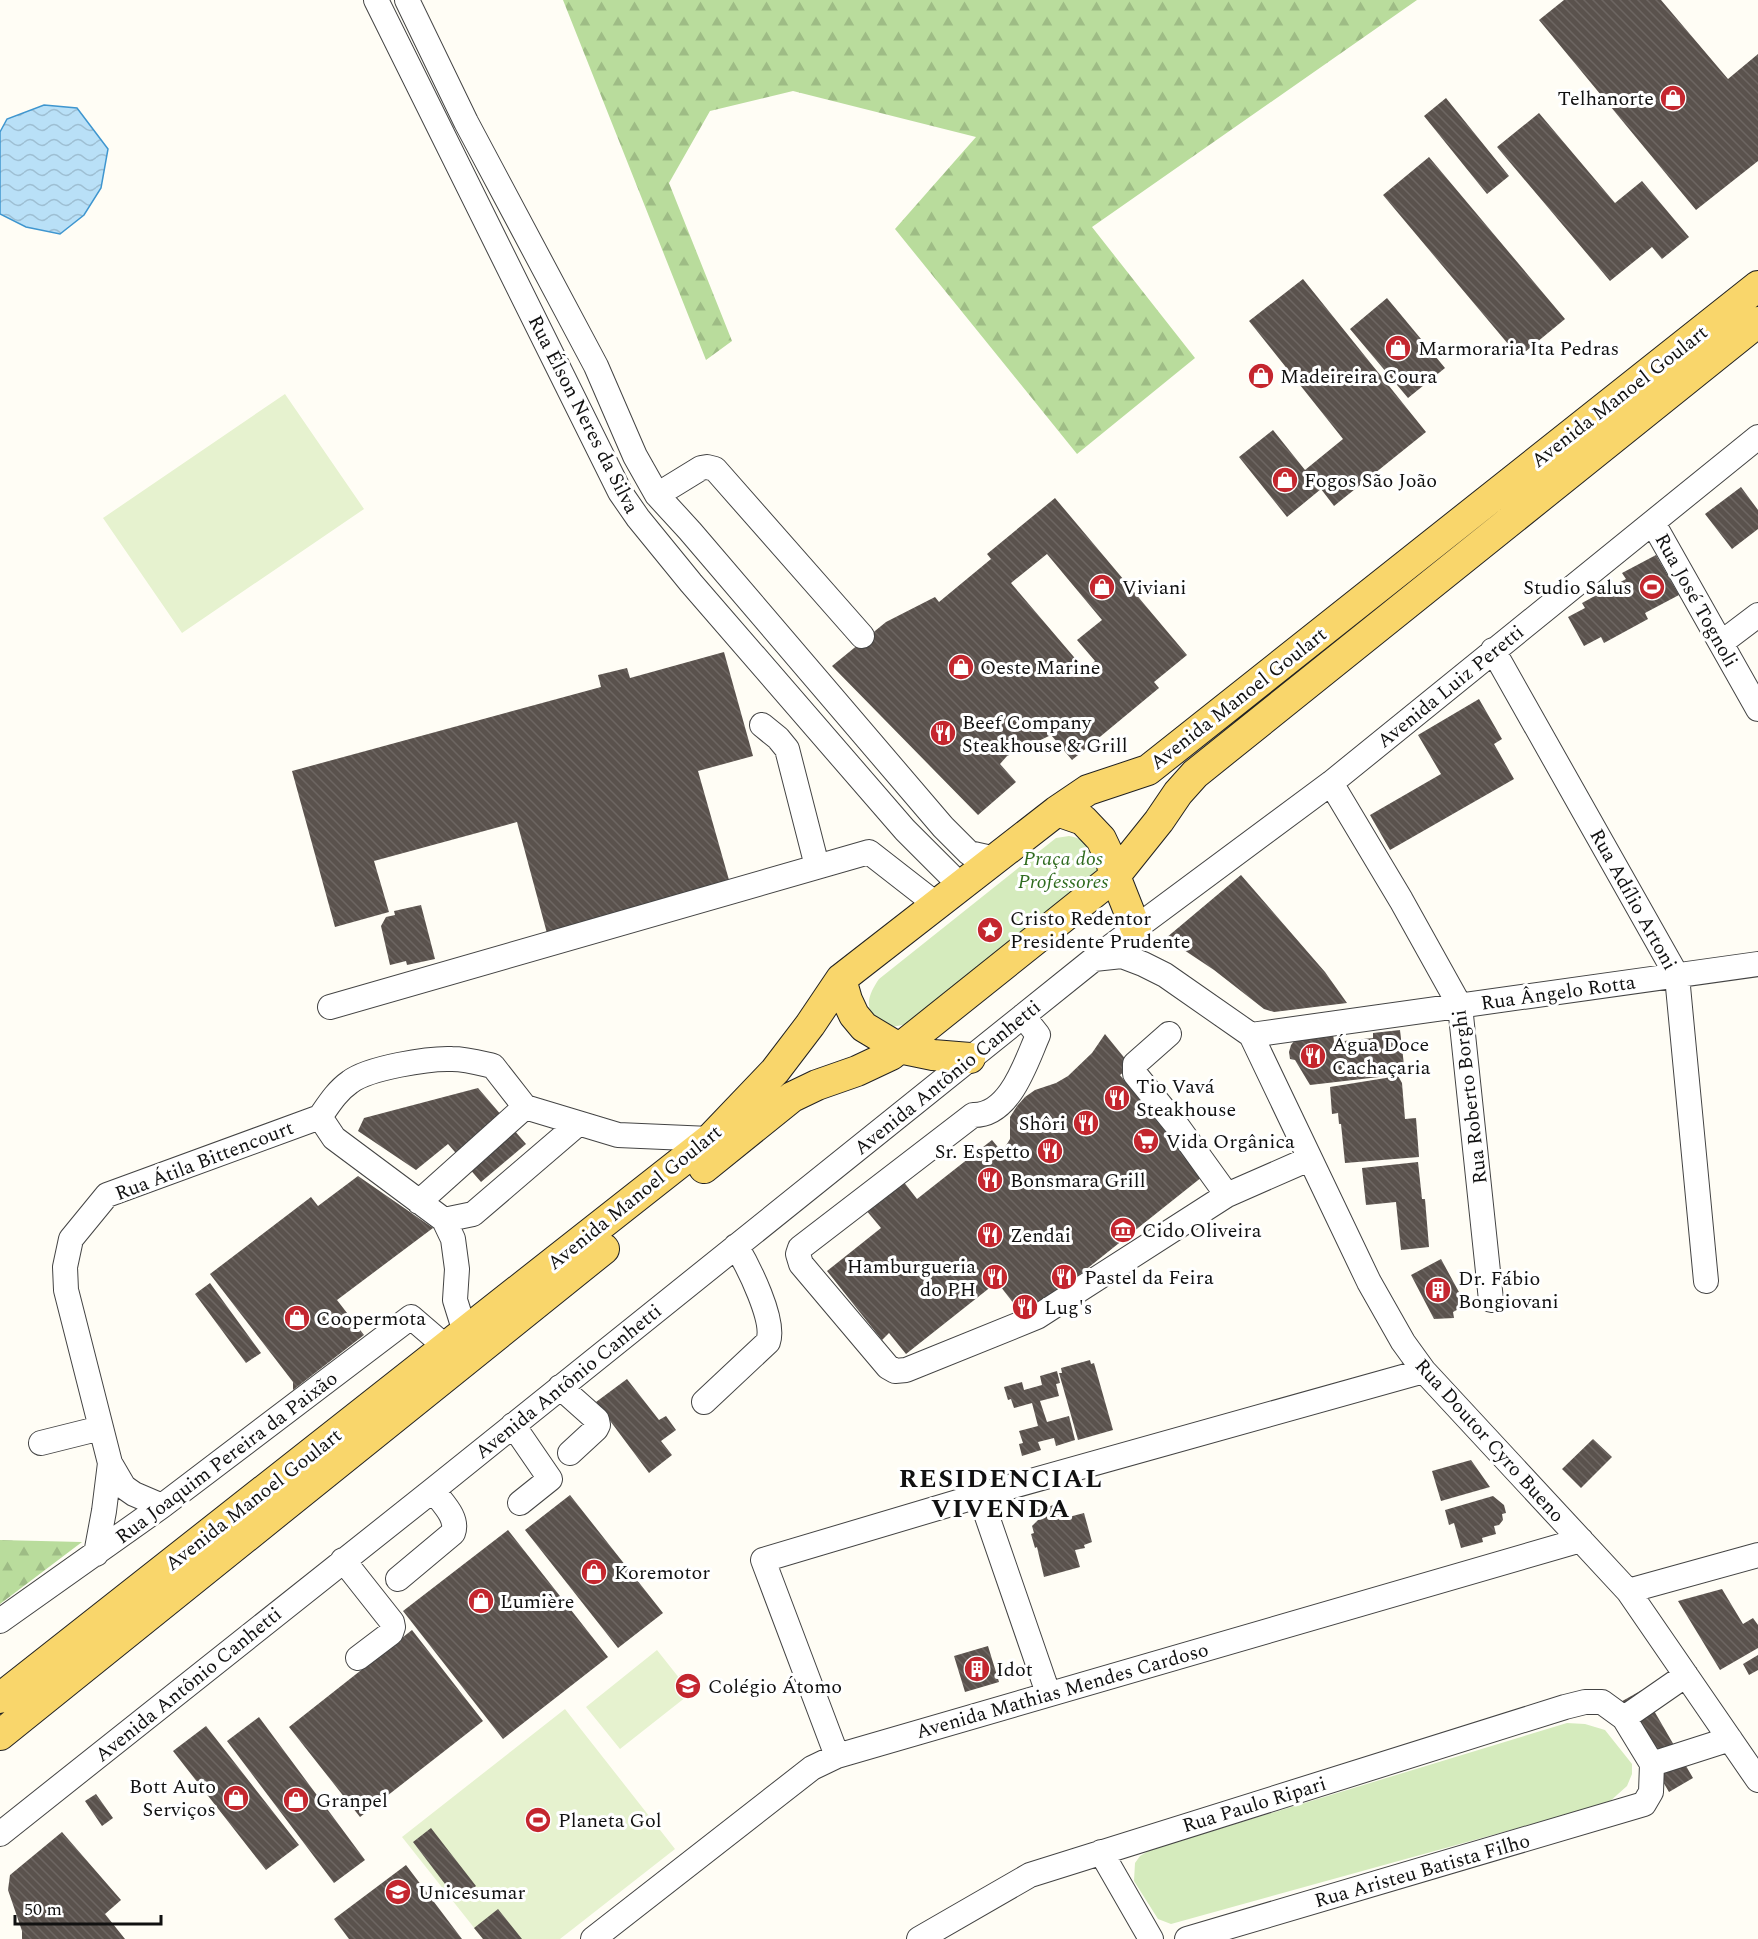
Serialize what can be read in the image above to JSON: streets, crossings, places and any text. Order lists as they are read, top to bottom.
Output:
{
  "streets": {
    "main road": ["Avenida Manoel Goulart"],
    "street": [
      "Rua Élson Neres da Silva",
      "Rua José Tognoli",
      "Avenida Luiz Peretti",
      "Rua Adílio Artoni",
      "Rua Ângelo Rotta",
      "Avenida Antônio Canhetti",
      "Rua Roberto Borghi",
      "Rua Átila Bittencourt",
      "Rua Doutor Cyro Bueno",
      "Rua Joaquim Pereira da Paixão",
      "Avenida Mathias Mendes Cardoso",
      "Rua Paulo Ripari",
      "Rua Aristeu Batista Filho"
    ]
  },
  "crossings": [
    ["Avenida Manoel Goulart", "Rua Élson Neres da Silva"],
    ["Avenida Manoel Goulart", "Rua Joaquim Pereira da Paixão"],
    ["Rua José Tognoli", "Avenida Luiz Peretti"],
    ["Avenida Luiz Peretti", "Rua Adílio Artoni"],
    ["Avenida Luiz Peretti", "Avenida Antônio Canhetti"],
    ["Avenida Luiz Peretti", "Rua Roberto Borghi"],
    ["Rua Adílio Artoni", "Rua Ângelo Rotta"],
    ["Rua Ângelo Rotta", "Rua Roberto Borghi"],
    ["Rua Ângelo Rotta", "Rua Doutor Cyro Bueno"],
    ["Rua Doutor Cyro Bueno", "Avenida Mathias Mendes Cardoso"]
  ],
  "districts": ["RESIDENCIAL VIVENDA"],
  "parks": ["Praça dos Professores"],
  "places": {
    "shop": [
      "Telhanorte",
      "Marmoraria Ita Pedras",
      "Madeireira Coura",
      "Fogos São João",
      "Viviani",
      "Oeste Marine",
      "Coopermota",
      "Koremotor",
      "Lumière",
      "Bott Auto Serviços",
      "Granpel"
    ],
    "sports": ["Studio Salus", "Planeta Gol"],
    "restaurant": [
      "Beef Company Steakhouse & Grill",
      "Água Doce Cachaçaria",
      "Tio Vavá Steakhouse",
      "Shôri",
      "Sr. Espetto",
      "Bonsmara Grill",
      "Zendai",
      "Hamburgueria do PH",
      "Pastel da Feira",
      "Lug's"
    ],
    "place": ["Cristo Redentor Presidente Prudente"],
    "supermarket": ["Vida Orgânica"],
    "museum": ["Cido Oliveira"],
    "building": ["Dr. Fábio Bongiovani", "Idot"],
    "school or university": ["Colégio Átomo", "Unicesumar"]
  },
  "scale_bar": "50 m"
}
